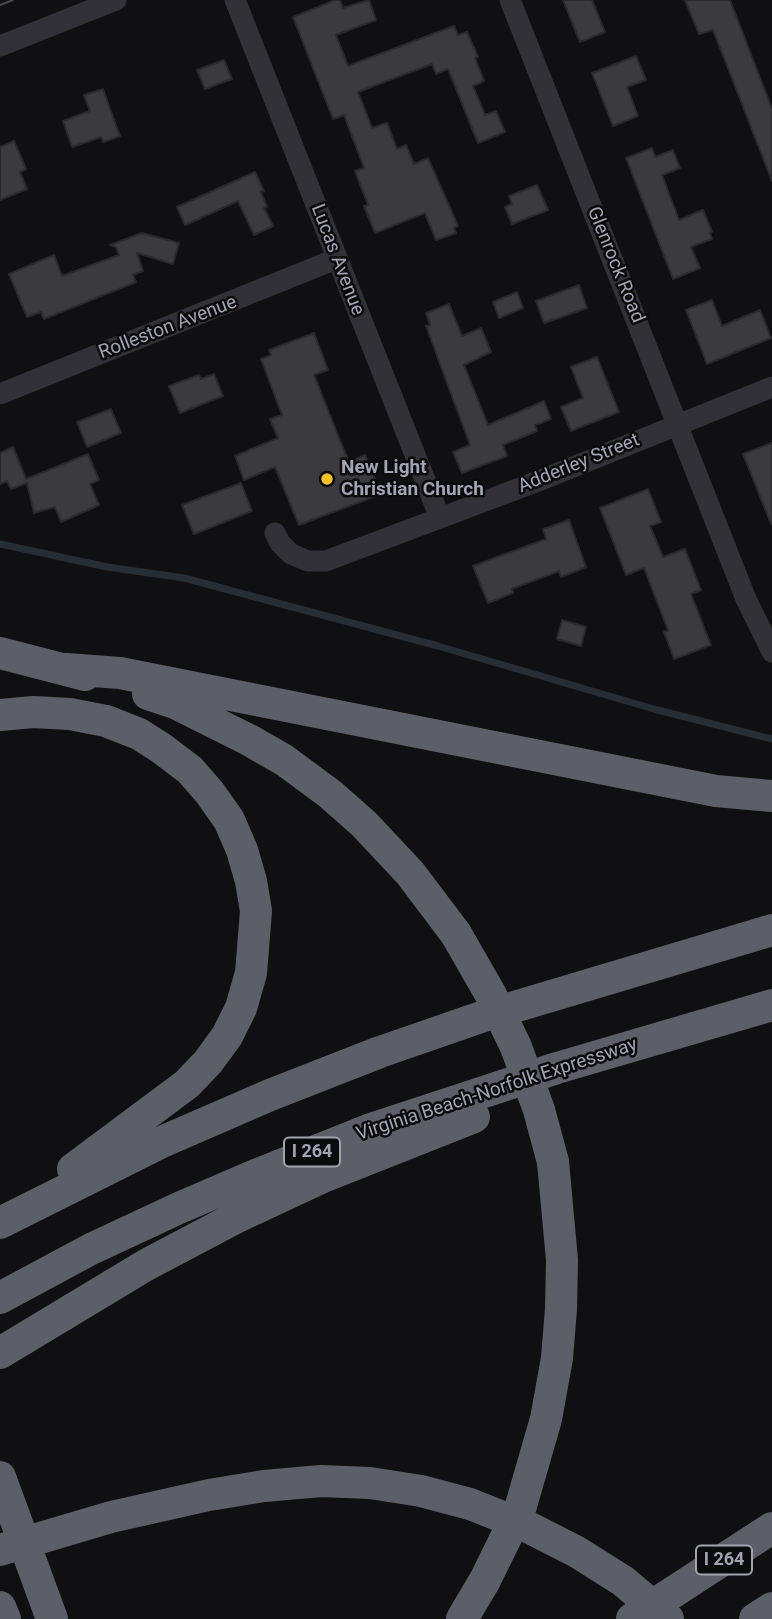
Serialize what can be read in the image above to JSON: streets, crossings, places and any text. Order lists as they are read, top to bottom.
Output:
{
  "streets": {
    "highway": ["Virginia Beach-Norfolk Expressway", "I 264"],
    "street": [
      "Lucas Avenue",
      "Glenrock Road",
      "Rolleston Avenue",
      "Adderley Street"
    ]
  },
  "crossings": [
    ["Lucas Avenue", "Rolleston Avenue"],
    ["Lucas Avenue", "Adderley Street"],
    ["Glenrock Road", "Adderley Street"]
  ],
  "places": ["New Light Christian Church"]
}
